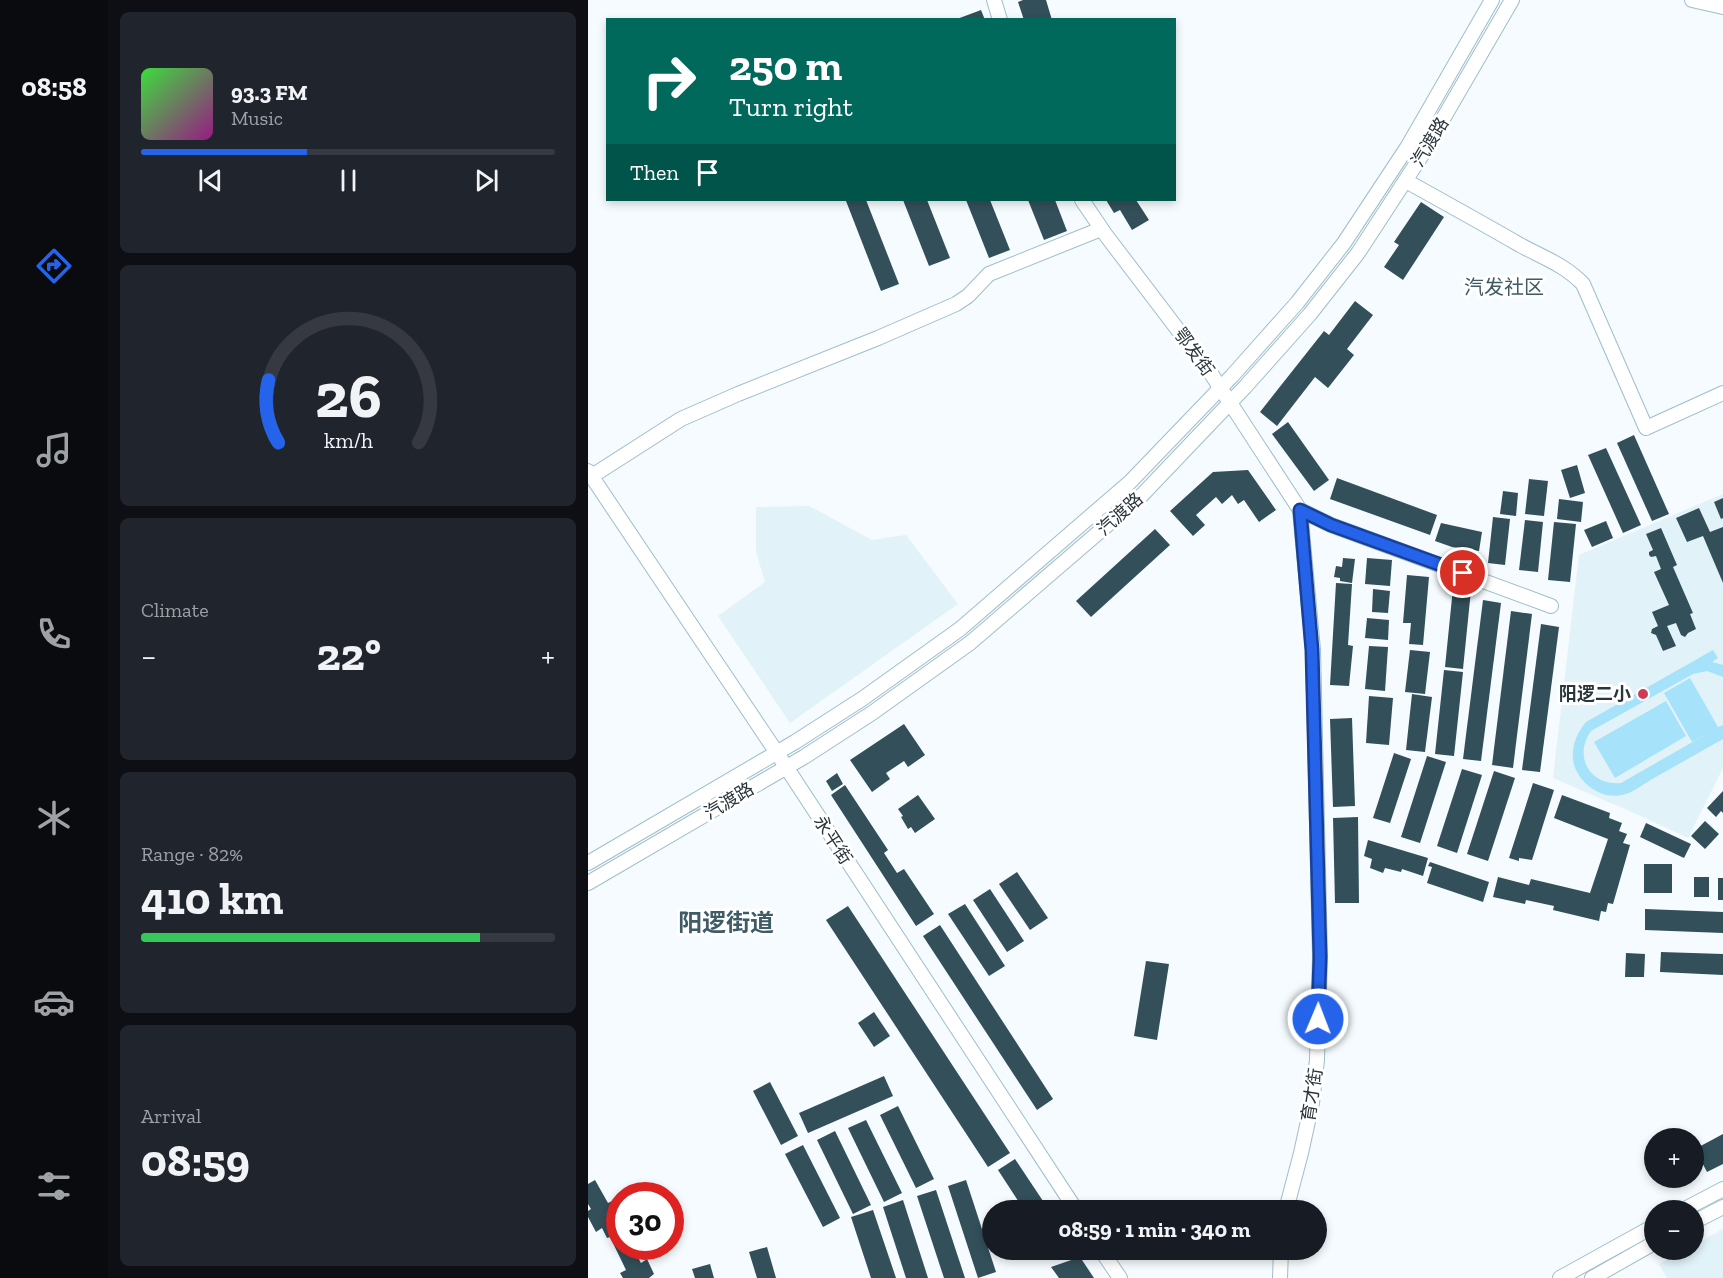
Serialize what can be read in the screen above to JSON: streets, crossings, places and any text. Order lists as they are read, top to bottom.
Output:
{
  "streets": {
    "street": [
      "汽渡路",
      "鄂发街",
      "永平街",
      "育才街"
    ]
  },
  "crossings": [
    ["汽渡路", "鄂发街"],
    ["汽渡路", "永平街"],
    ["鄂发街", "育才街"]
  ],
  "districts": ["汽发社区", "阳逻街道"],
  "places": ["阳逻二小"],
  "page": {
    "tabs": "08:58",
    "turn": ["250 m", "Turn right"],
    "song": ["93.3 FM", "Music"],
    "then": "Then",
    "tile": [
      "Climate",
      ["Range · 82%", "410 km"],
      ["Arrival", "08:59"]
    ],
    "heat": ["−", "22°", "+"],
    "map_buttons": ["+", "−"],
    "limit": "30",
    "trip": "08:59 · 1 min · 340 m",
    "gauge": ["26", "km/h"]
  }
}
